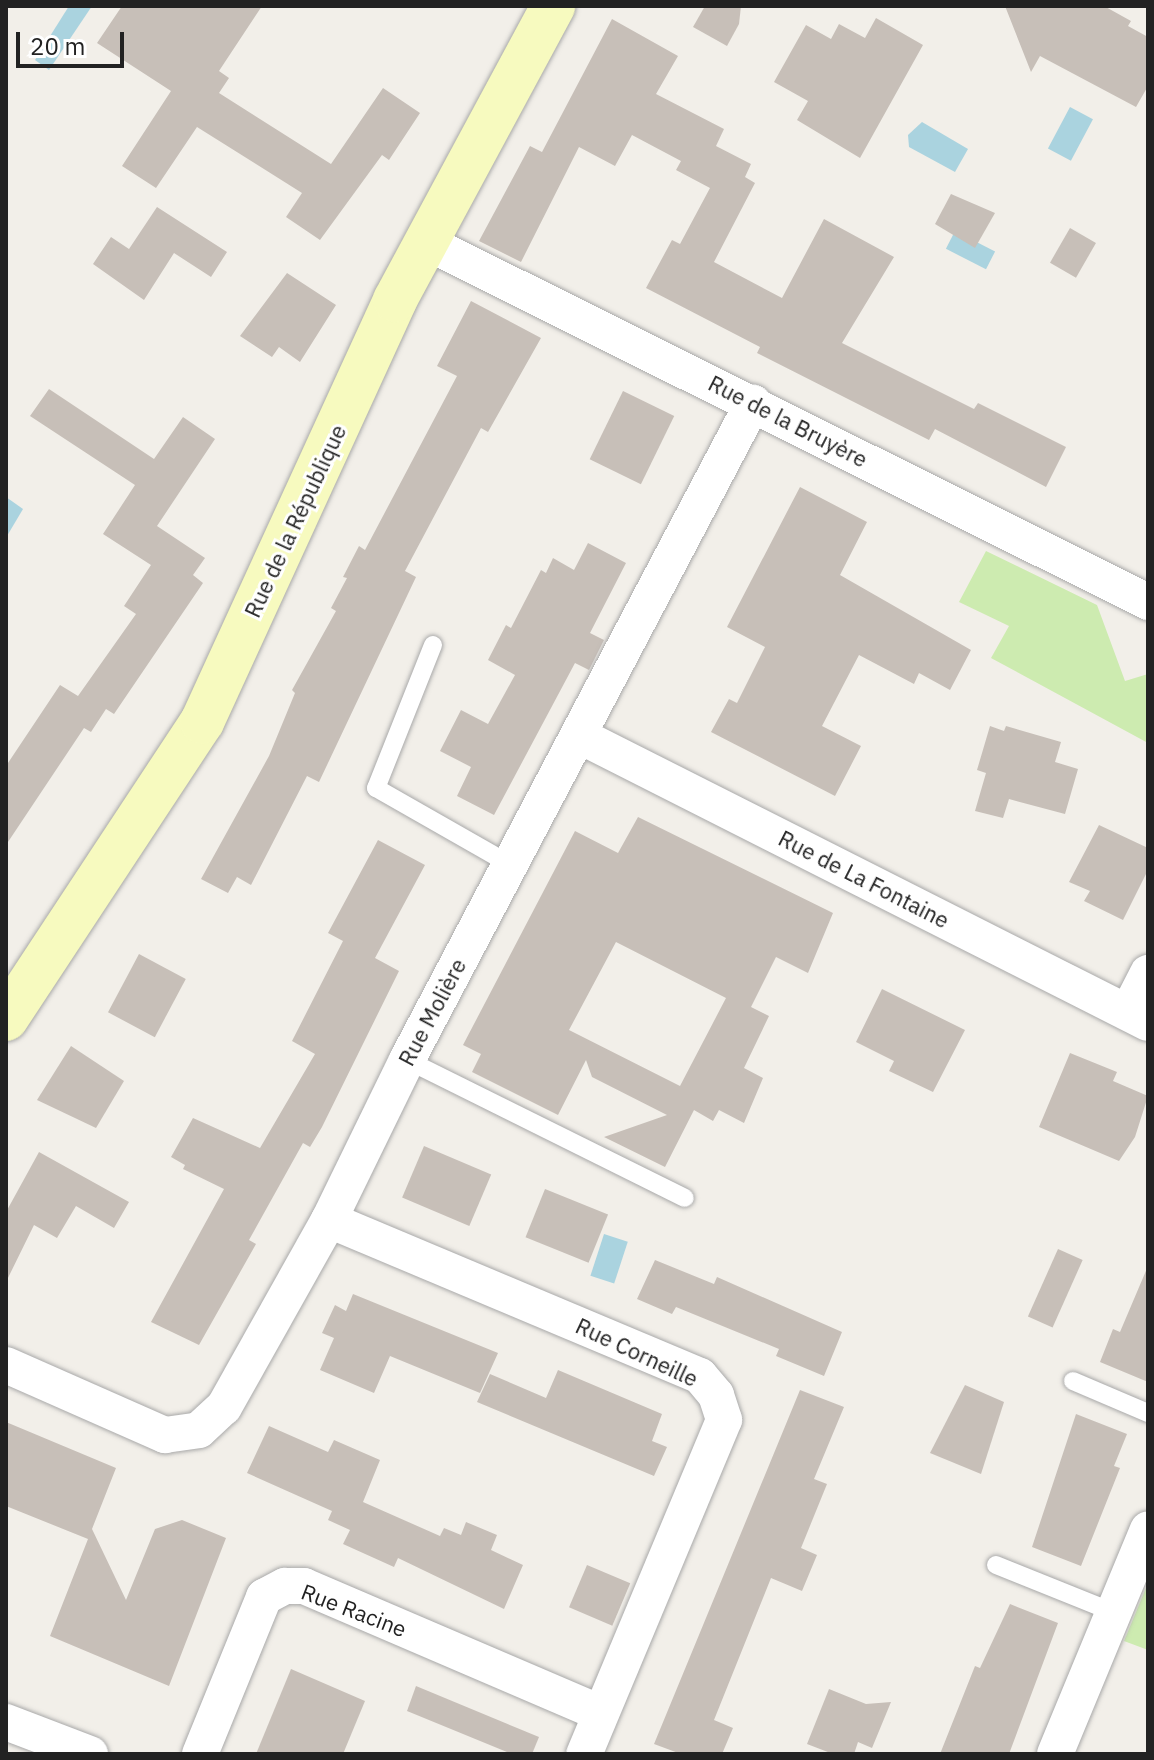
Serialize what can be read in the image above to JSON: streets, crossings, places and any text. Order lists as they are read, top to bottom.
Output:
{
  "streets": {
    "street": [
      "Rue de la Bruyère",
      "Rue de la République",
      "Rue de La Fontaine",
      "Rue Molière",
      "Rue Corneille",
      "Rue Racine"
    ]
  },
  "crossings": [
    ["Rue de la Bruyère", "Rue de la République"],
    ["Rue de la Bruyère", "Rue Molière"],
    ["Rue de La Fontaine", "Rue Molière"],
    ["Rue Molière", "Rue Corneille"],
    ["Rue Corneille", "Rue Racine"]
  ],
  "scale_bar": "20 m"
}
